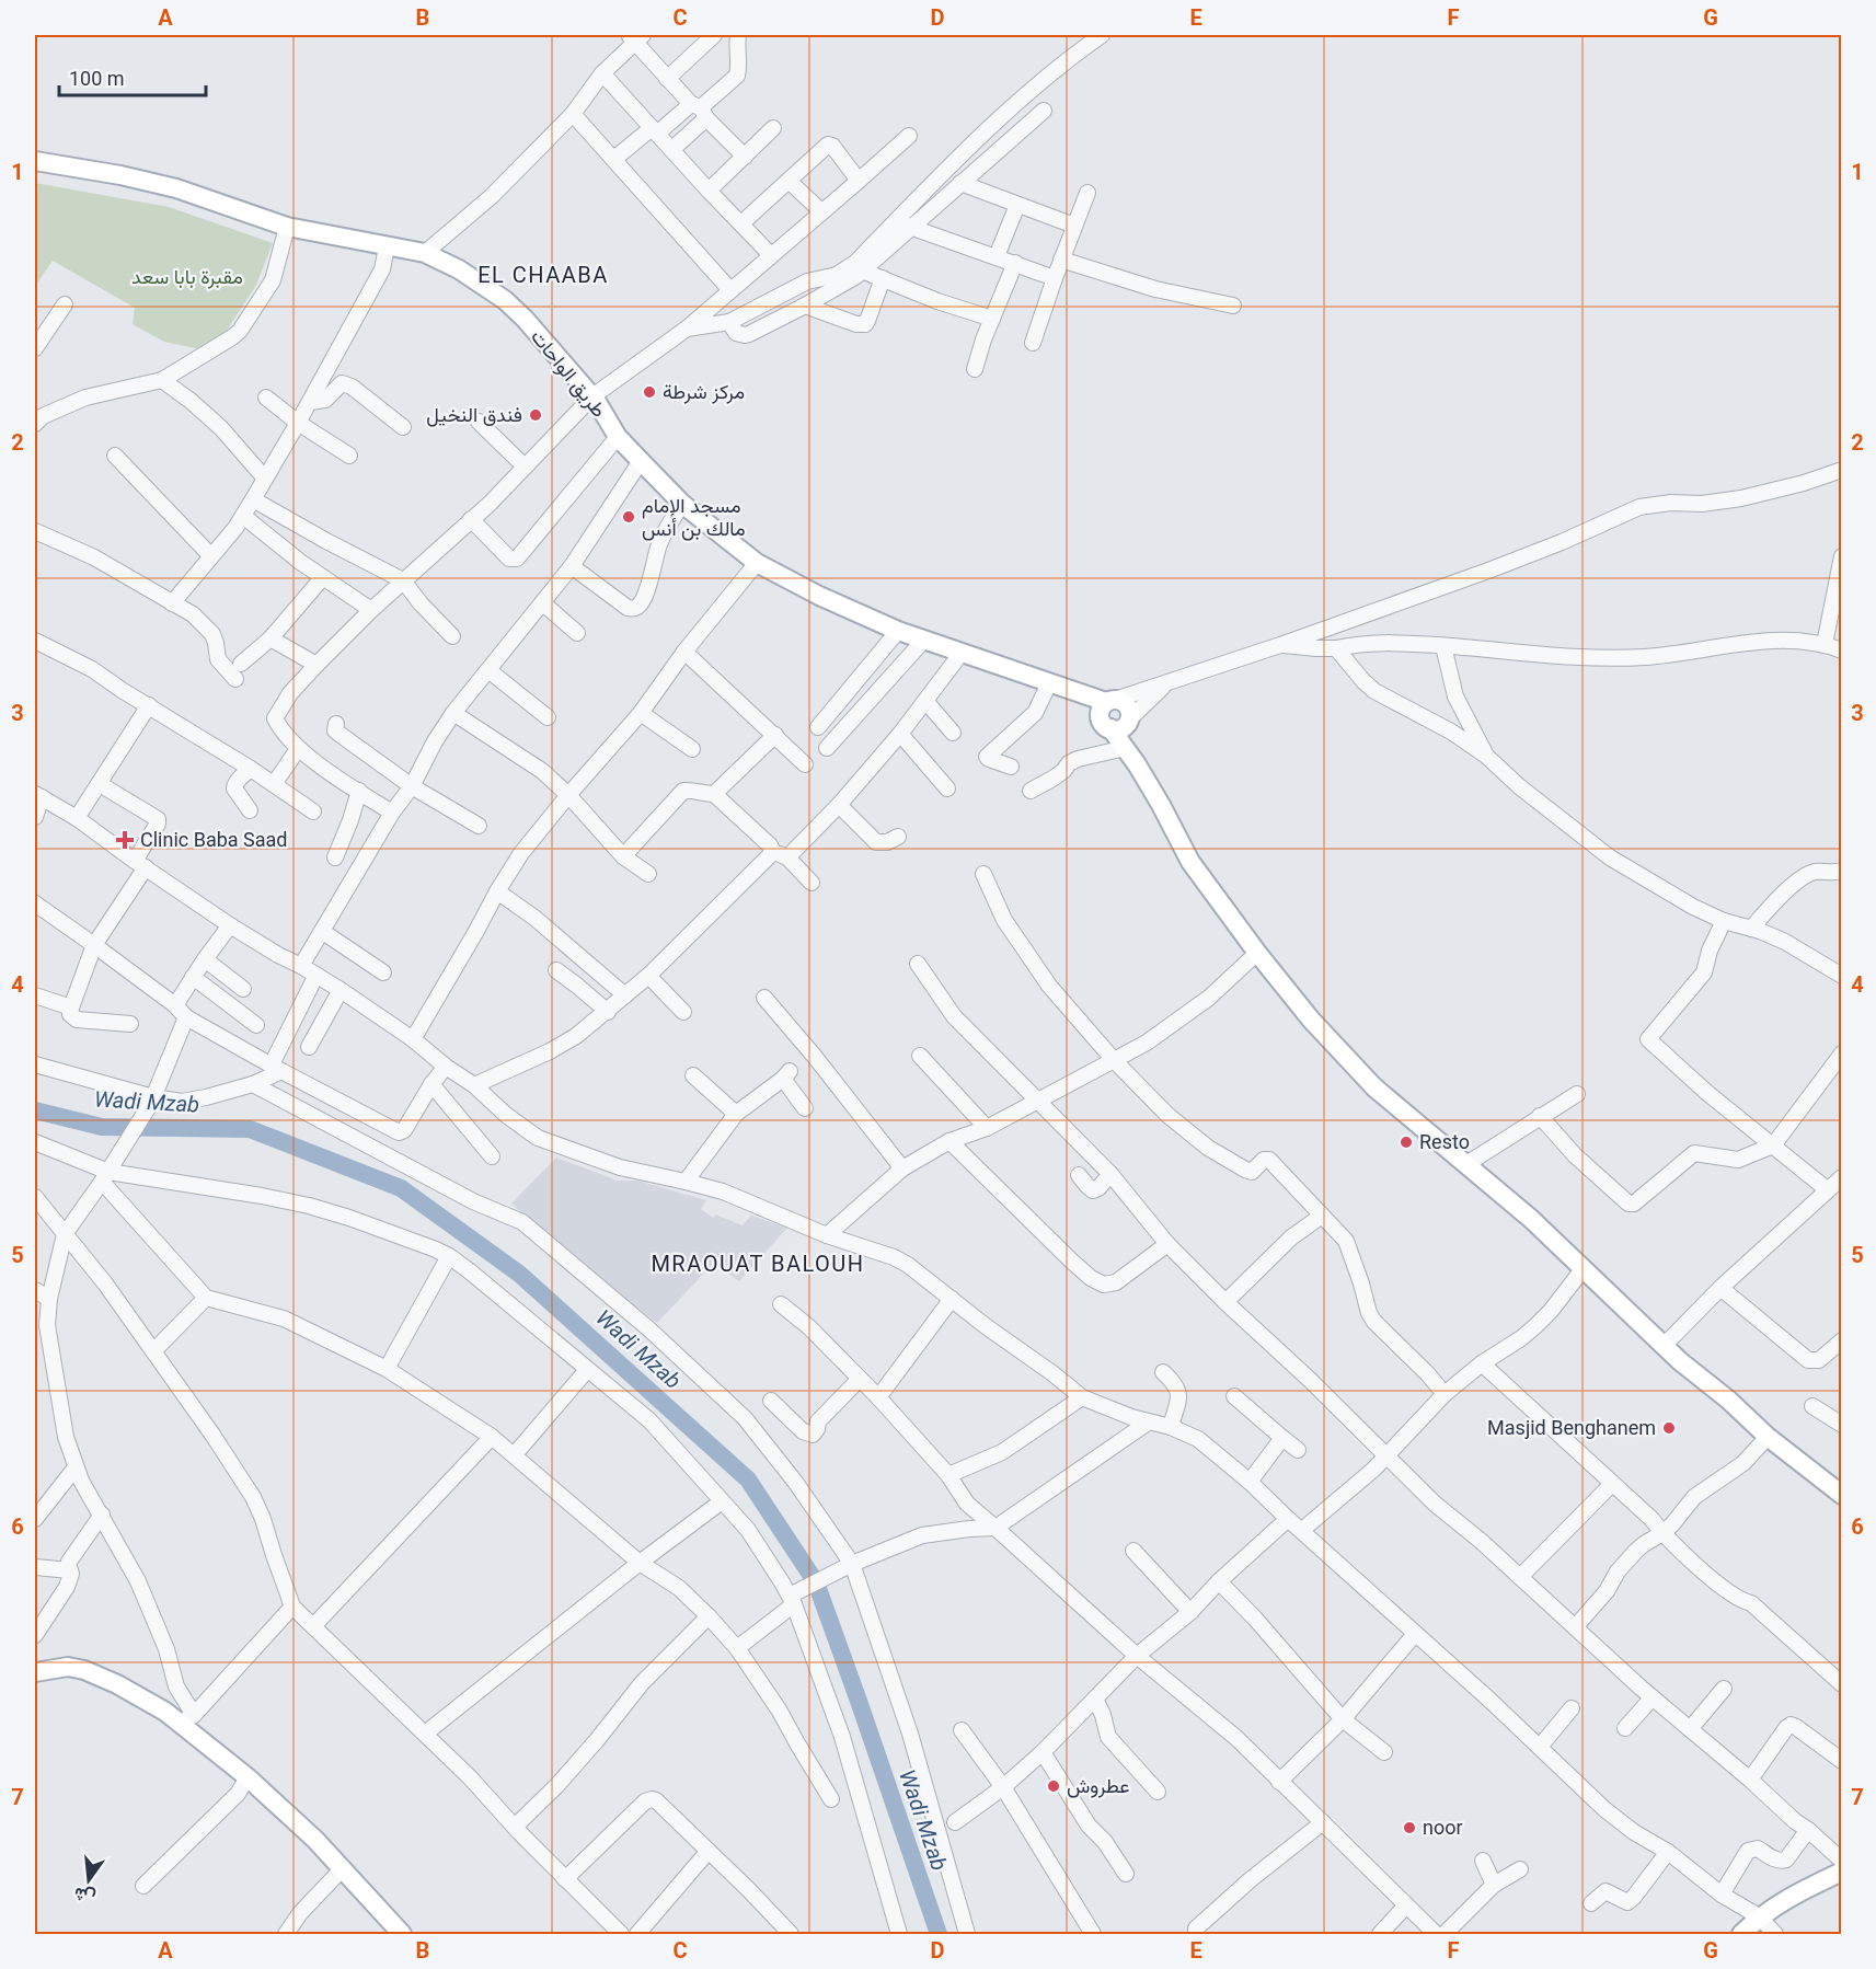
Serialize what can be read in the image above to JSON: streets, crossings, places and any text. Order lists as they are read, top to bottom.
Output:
{
  "streets": {
    "main road": ["طريق الواحات"]
  },
  "districts": ["EL CHAABA", "MRAOUAT BALOUH"],
  "water": ["Wadi Mzab"],
  "parks": ["مقبرة بابا سعد"],
  "places": {
    "other": [
      "مركز شرطة",
      "فندق النخيل",
      "مسجد الإمام مالك بن أنس",
      "Resto",
      "Masjid Benghanem",
      "عطروش",
      "noor"
    ],
    "health": ["Clinic Baba Saad"]
  },
  "scale_bar": "100 m",
  "north": "bottom",
  "grid": {
    "columns": [
      "A",
      "B",
      "C",
      "D",
      "E",
      "F",
      "G"
    ],
    "rows": [
      "1",
      "2",
      "3",
      "4",
      "5",
      "6",
      "7"
    ]
  }
}
